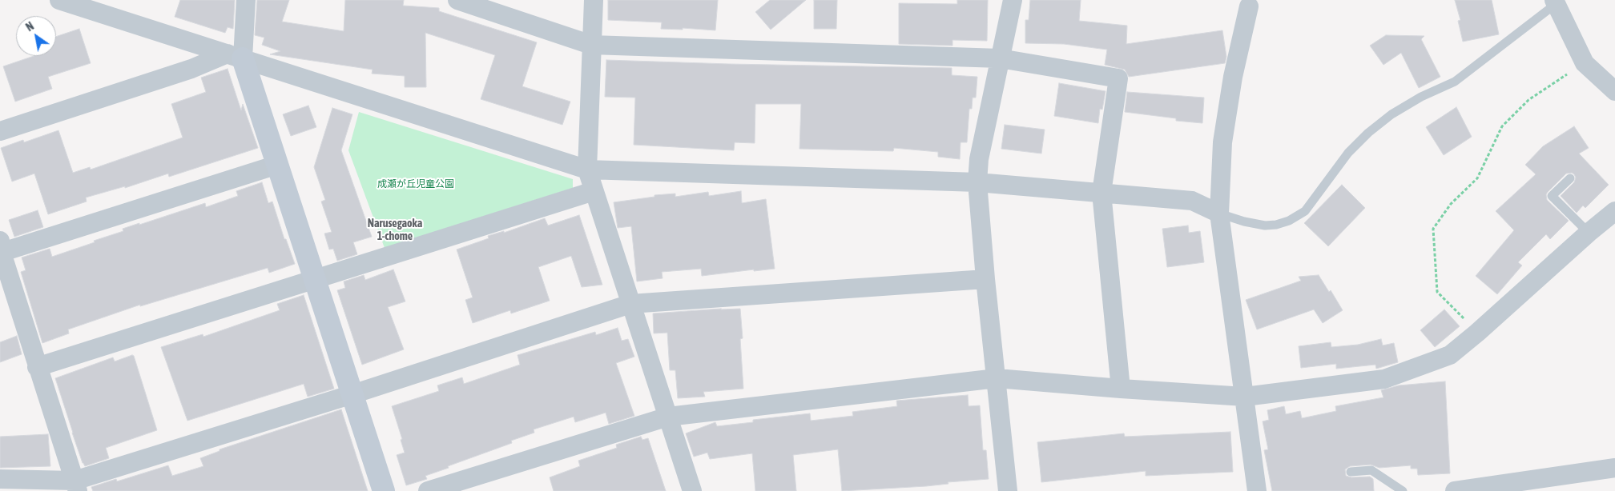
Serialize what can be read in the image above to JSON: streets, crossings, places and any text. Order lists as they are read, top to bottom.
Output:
{
  "districts": ["Narusegaoka 1-chome"],
  "parks": ["成瀬が丘児童公園"],
  "north": "top left"
}
